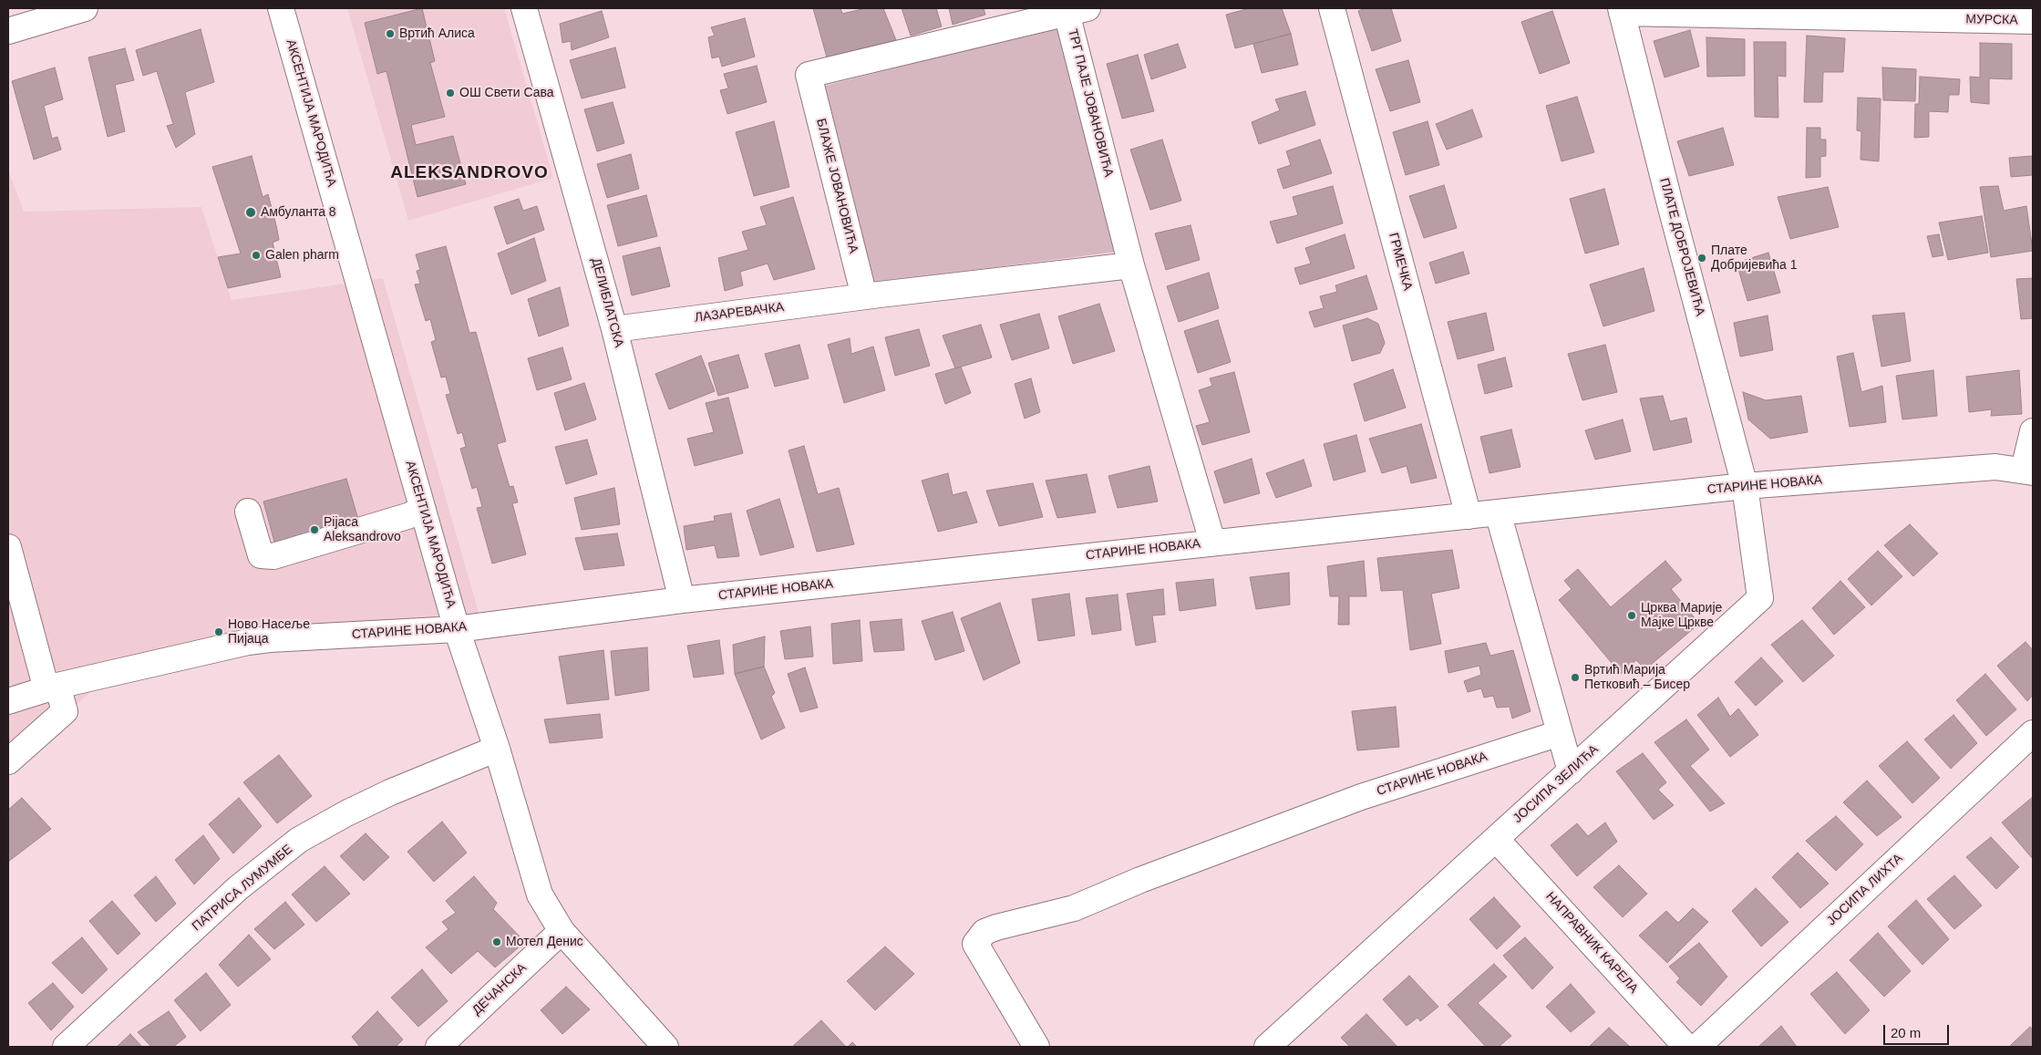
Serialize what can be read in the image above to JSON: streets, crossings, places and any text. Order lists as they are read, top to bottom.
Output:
{
  "streets": {
    "street": [
      "МУРСКА",
      "ТРГ ПАЈЕ ЈОВАНОВИЋА",
      "АКСЕНТИЈА МАРОДИЋА",
      "БЛАЖЕ ЈОВАНОВИЋА",
      "ПЛАТЕ ДОБРОЈЕВИЋА",
      "ГРМЕЧКА",
      "ДЕЛИБЛАТСКА",
      "ЛАЗАРЕВАЧКА",
      "СТАРИНЕ НОВАКА",
      "ЈОСИПА ЗЕЛИЋА",
      "ПАТРИСА ЛУМУМБЕ",
      "ЈОСИПА ЛИХТА",
      "НАПРАВНИК КАРЕЛА",
      "ДЕЧАНСКА"
    ]
  },
  "crossings": [
    ["МУРСКА", "ПЛАТЕ ДОБРОЈЕВИЋА"],
    ["ТРГ ПАЈЕ ЈОВАНОВИЋА", "БЛАЖЕ ЈОВАНОВИЋА"],
    ["ТРГ ПАЈЕ ЈОВАНОВИЋА", "СТАРИНЕ НОВАКА"],
    ["АКСЕНТИЈА МАРОДИЋА", "СТАРИНЕ НОВАКА"],
    ["АКСЕНТИЈА МАРОДИЋА", "ПАТРИСА ЛУМУМБЕ"],
    ["АКСЕНТИЈА МАРОДИЋА", "ДЕЧАНСКА"],
    ["БЛАЖЕ ЈОВАНОВИЋА", "ЛАЗАРЕВАЧКА"],
    ["ПЛАТЕ ДОБРОЈЕВИЋА", "СТАРИНЕ НОВАКА"],
    ["ПЛАТЕ ДОБРОЈЕВИЋА", "ЈОСИПА ЗЕЛИЋА"],
    ["ГРМЕЧКА", "СТАРИНЕ НОВАКА"],
    ["ДЕЛИБЛАТСКА", "ЛАЗАРЕВАЧКА"],
    ["ДЕЛИБЛАТСКА", "СТАРИНЕ НОВАКА"],
    ["СТАРИНЕ НОВАКА", "ЈОСИПА ЗЕЛИЋА"],
    ["ЈОСИПА ЗЕЛИЋА", "НАПРАВНИК КАРЕЛА"]
  ],
  "districts": ["ALEKSANDROVO"],
  "places": [
    "Вртић Алиса",
    "ОШ Свети Сава",
    "Амбуланта 8",
    "Galen pharm",
    "Плате Добријевића 1",
    "Pijaca Aleksandrovo",
    "Црква Марије Мајке Цркве",
    "Ново Насеље Пијаца",
    "Вртић Марија Петковић – Бисер",
    "Мотел Денис"
  ],
  "scale_bar": "20 m"
}
